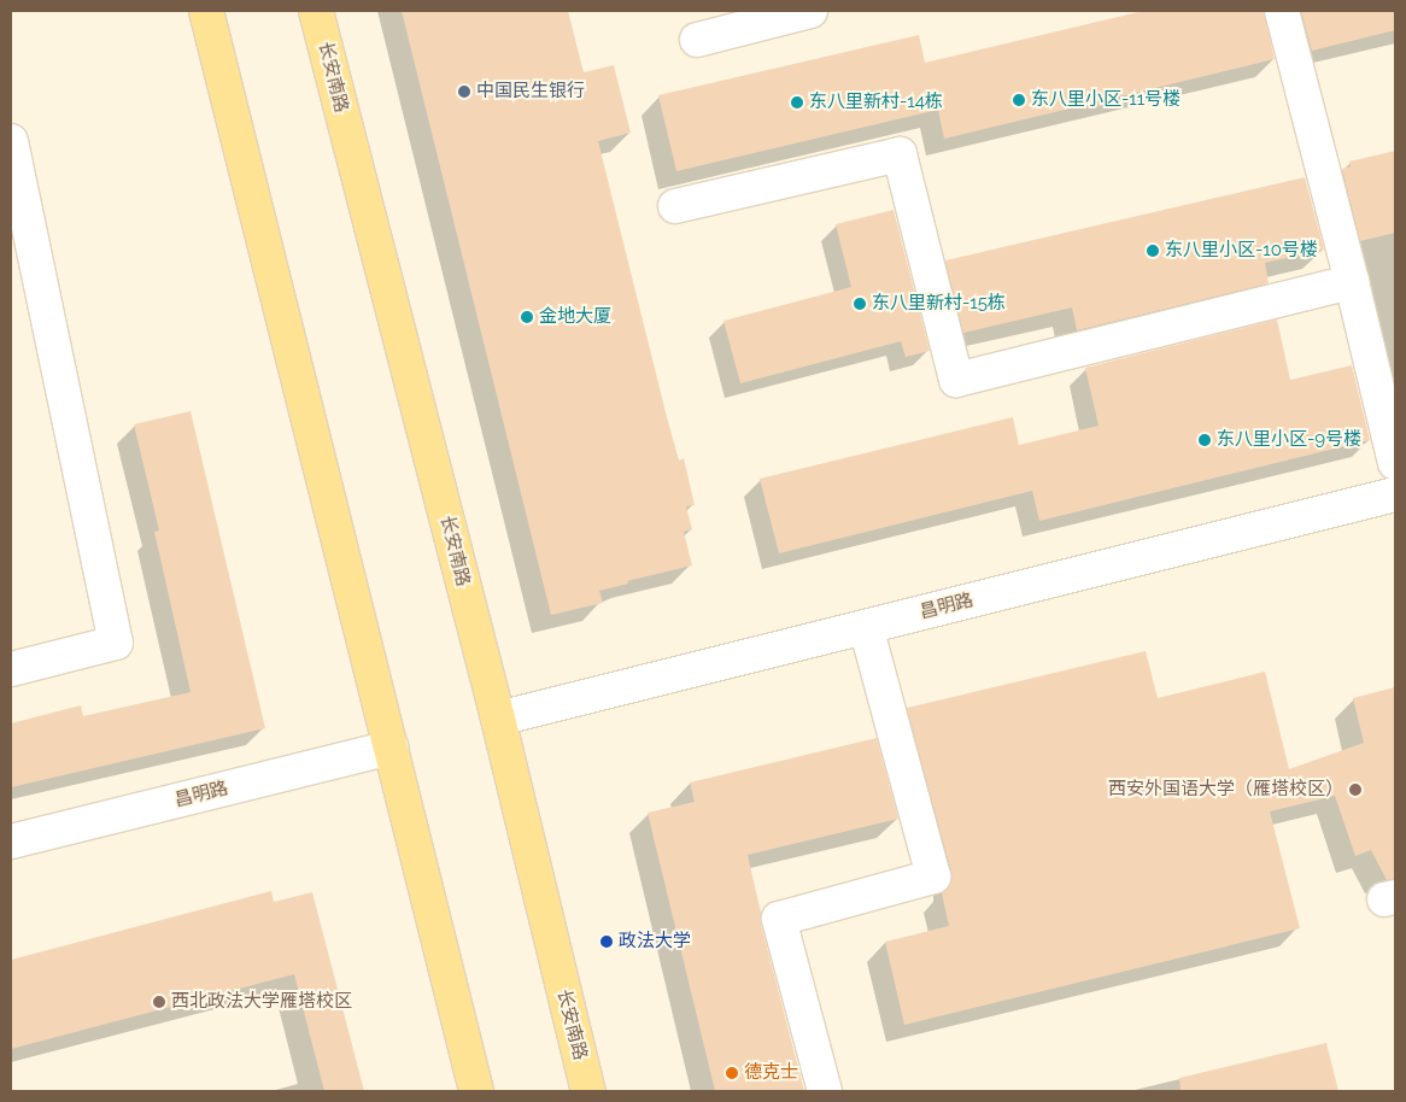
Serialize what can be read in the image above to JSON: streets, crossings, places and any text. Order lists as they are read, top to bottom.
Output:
{
  "streets": {
    "main road": ["长安南路"],
    "street": ["昌明路"]
  },
  "crossings": [
    ["长安南路", "昌明路"]
  ],
  "places": [
    "中国民生银行",
    "东八里小区-11号楼",
    "东八里新村-14栋",
    "东八里小区-10号楼",
    "东八里新村-15栋",
    "金地大厦",
    "东八里小区-9号楼",
    "西安外国语大学（雁塔校区）",
    "政法大学",
    "西北政法大学雁塔校区",
    "德克士"
  ]
}
